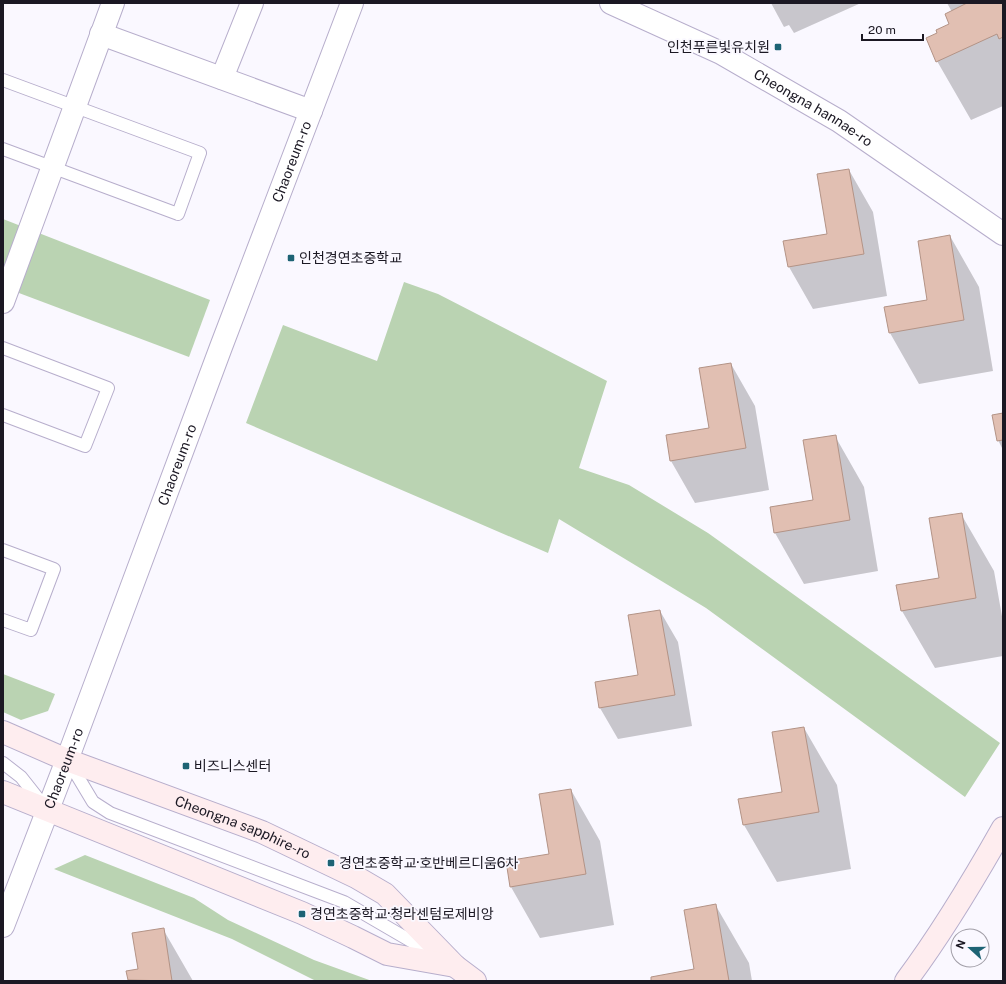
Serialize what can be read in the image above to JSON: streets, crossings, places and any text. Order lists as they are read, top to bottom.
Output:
{
  "streets": {
    "main road": ["Cheongna sapphire-ro"],
    "street": ["Cheongna hannae-ro", "Chaoreum-ro"]
  },
  "crossings": [
    ["Chaoreum-ro", "Cheongna sapphire-ro"]
  ],
  "places": {
    "transit": [
      "인천푸른빛유치원",
      "인천경연초중학교",
      "비즈니스센터",
      "경연초중학교·호반베르디움6차",
      "경연초중학교·청라센텀로제비앙"
    ]
  },
  "scale_bar": "20 m",
  "north": "left"
}
